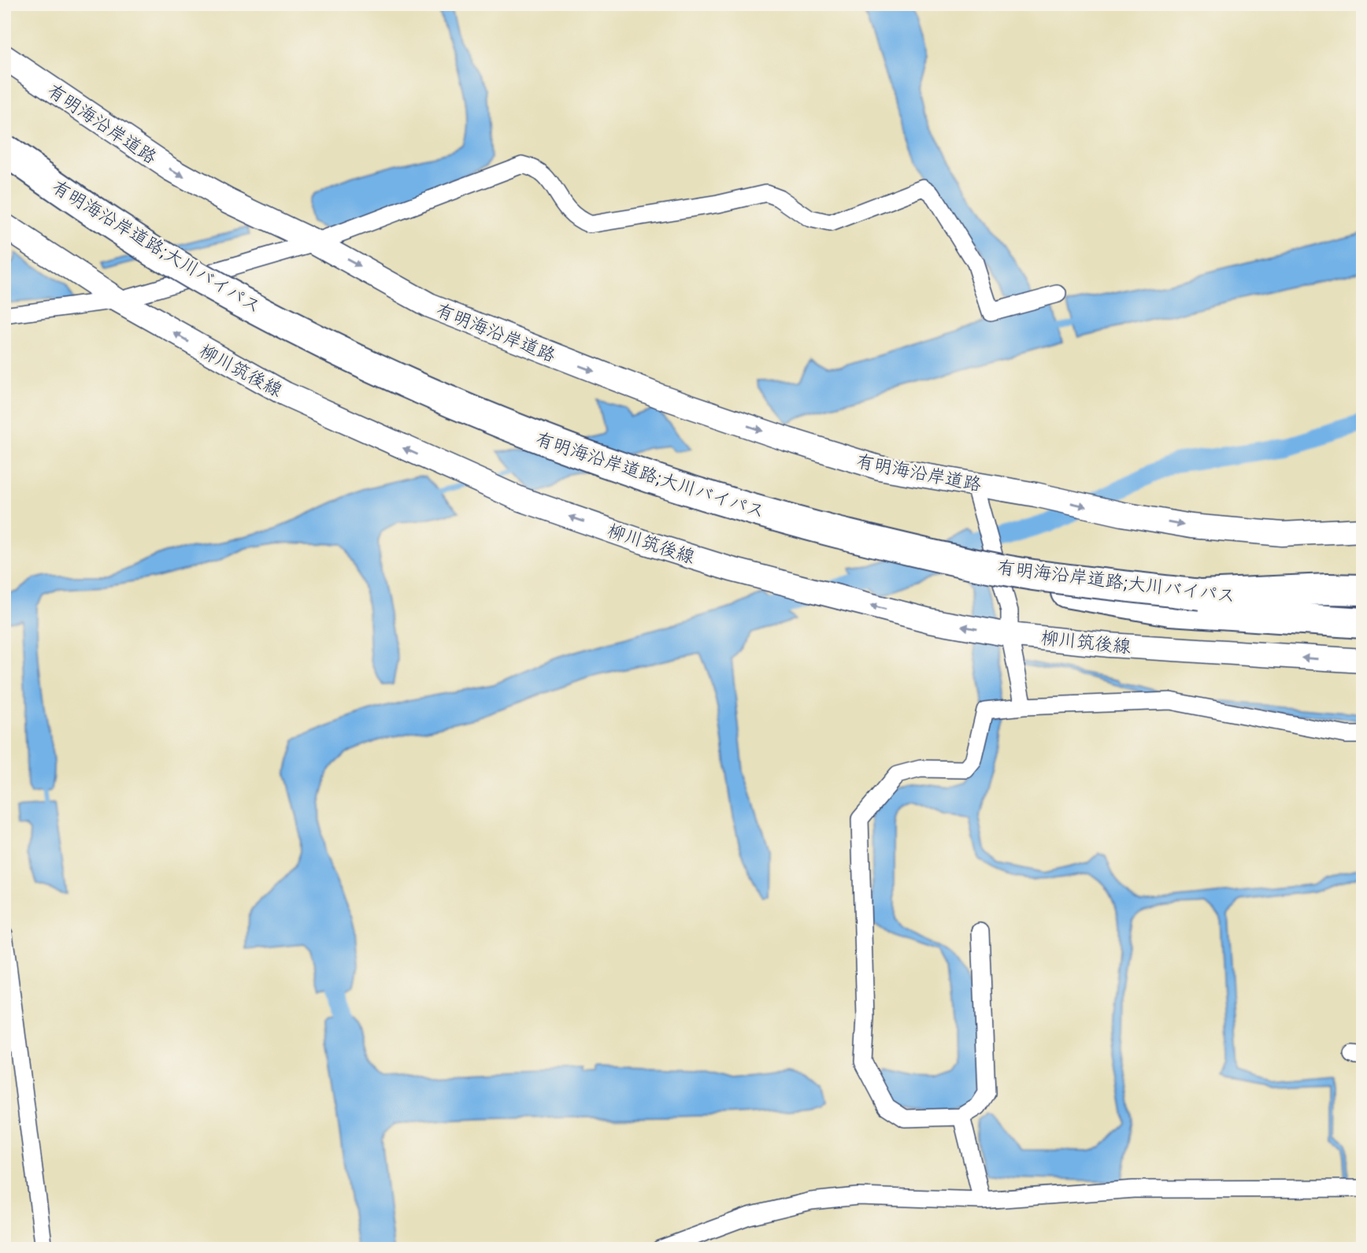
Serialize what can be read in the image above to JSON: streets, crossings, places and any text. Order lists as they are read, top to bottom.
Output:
{
  "streets": {
    "highway": ["有明海沿岸道路;大川バイパス"],
    "main road": ["有明海沿岸道路", "柳川筑後線"]
  },
  "one_way": ["有明海沿岸道路", "柳川筑後線"]
}
